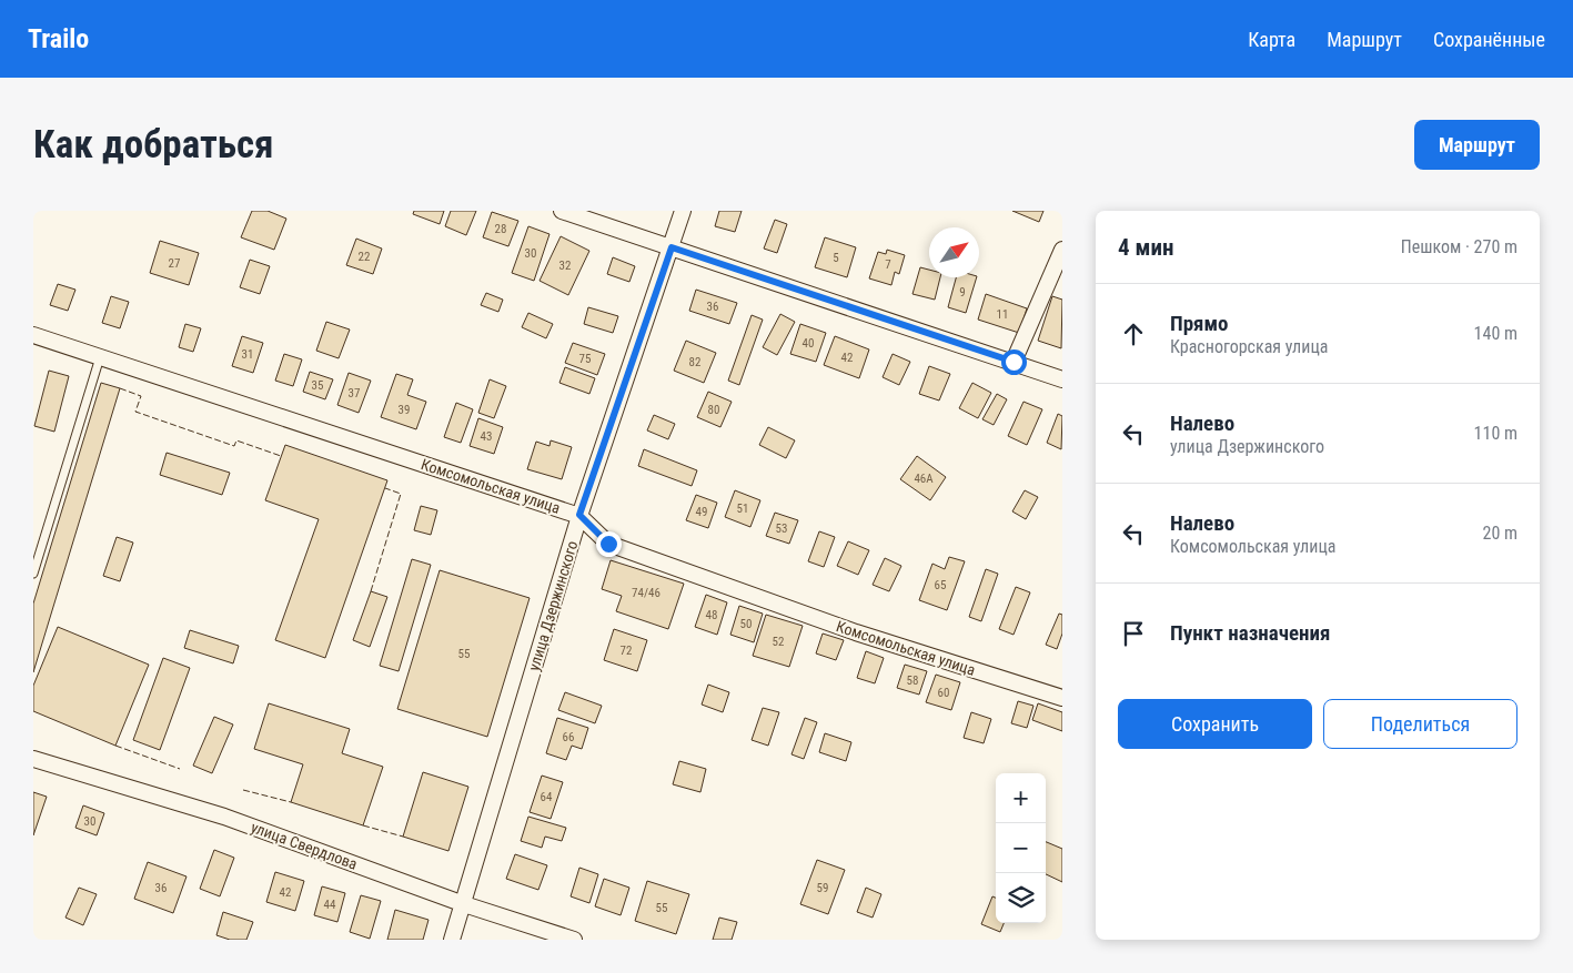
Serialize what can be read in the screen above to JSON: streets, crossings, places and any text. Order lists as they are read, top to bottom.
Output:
{
  "streets": {
    "street": ["Комсомольская улица", "улица Дзержинского", "улица Свердлова"]
  },
  "crossings": [
    ["Комсомольская улица", "улица Дзержинского"],
    ["улица Дзержинского", "улица Свердлова"]
  ],
  "house_numbers": [
    "28",
    "30",
    "22",
    "5",
    "27",
    "7",
    "32",
    "9",
    "36",
    "11",
    "40",
    "31",
    "42",
    "75",
    "82",
    "35",
    "37",
    "39",
    "80",
    "43",
    "46А",
    "51",
    "49",
    "53",
    "65",
    "74/46",
    "48",
    "50",
    "52",
    "72",
    "55",
    "58",
    "60",
    "66",
    "64",
    "30",
    "36",
    "59",
    "42",
    "44",
    "55"
  ],
  "north": "top right",
  "page": {
    "header": "Trailo",
    "nav": ["Карта", "Маршрут", "Сохранённые"],
    "buttons": [
      "Маршрут",
      ["Сохранить", "Поделиться"]
    ],
    "title": "Как добраться",
    "heading": ["4 мин", "Пешком · 270 m"],
    "list": [
      ["Прямо", "Красногорская улица", "140 m"],
      ["Налево", "улица Дзержинского", "110 m"],
      ["Налево", "Комсомольская улица", "20 m"],
      "Пункт назначения"
    ],
    "map_buttons": ["+", "−"]
  }
}
